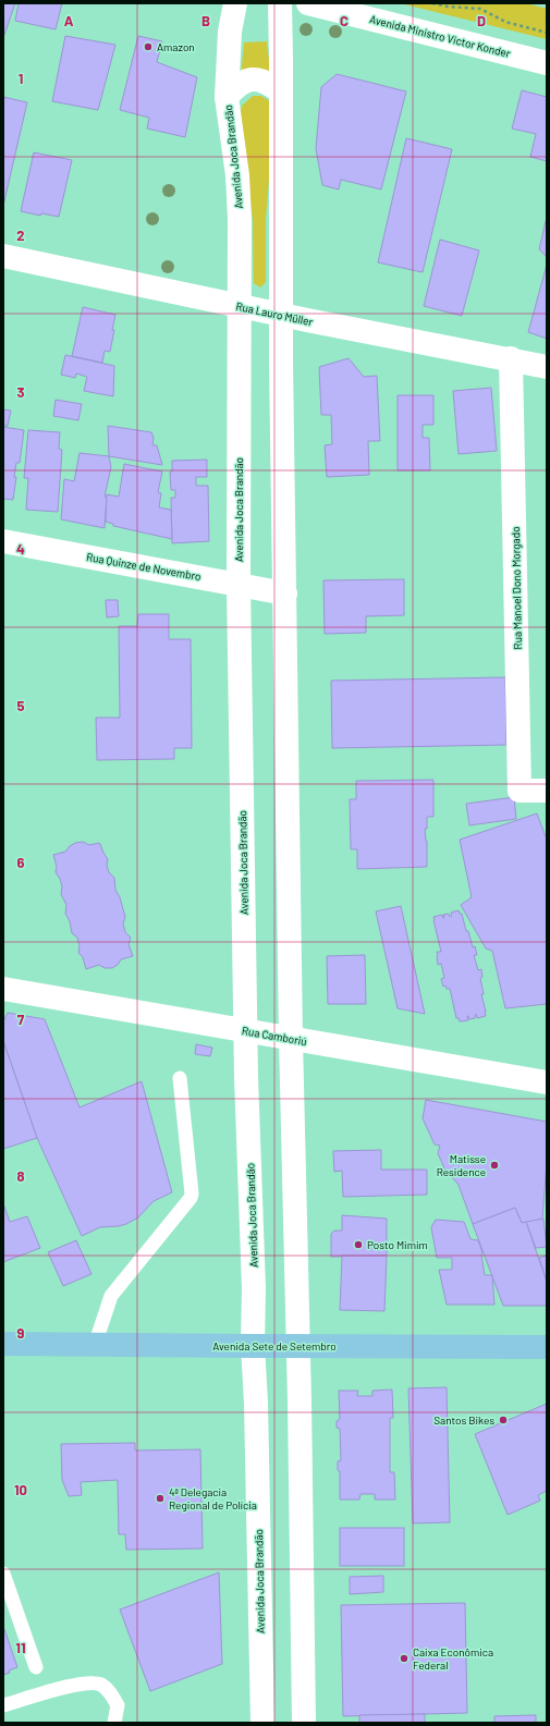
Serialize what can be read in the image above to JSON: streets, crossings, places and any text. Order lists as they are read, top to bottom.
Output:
{
  "streets": {
    "main road": [
      "Avenida Ministro Victor Konder",
      "Avenida Joca Brandão",
      "Rua Lauro Müller",
      "Rua Quinze de Novembro",
      "Rua Manoel Dono Morgado",
      "Rua Camboriú",
      "Avenida Sete de Setembro"
    ]
  },
  "crossings": [
    ["Avenida Joca Brandão", "Rua Lauro Müller"],
    ["Avenida Joca Brandão", "Rua Quinze de Novembro"],
    ["Avenida Joca Brandão", "Rua Camboriú"],
    ["Avenida Joca Brandão", "Avenida Sete de Setembro"],
    ["Rua Lauro Müller", "Rua Manoel Dono Morgado"]
  ],
  "places": [
    "Amazon",
    "Matisse Residence",
    "Posto Mimim",
    "Santos Bikes",
    "4ª Delegacia Regional de Polícia",
    "Caixa Econômica Federal"
  ],
  "grid": {
    "columns": [
      "A",
      "B",
      "C",
      "D"
    ],
    "rows": [
      "1",
      "2",
      "3",
      "4",
      "5",
      "6",
      "7",
      "8",
      "9",
      "10",
      "11"
    ]
  }
}
